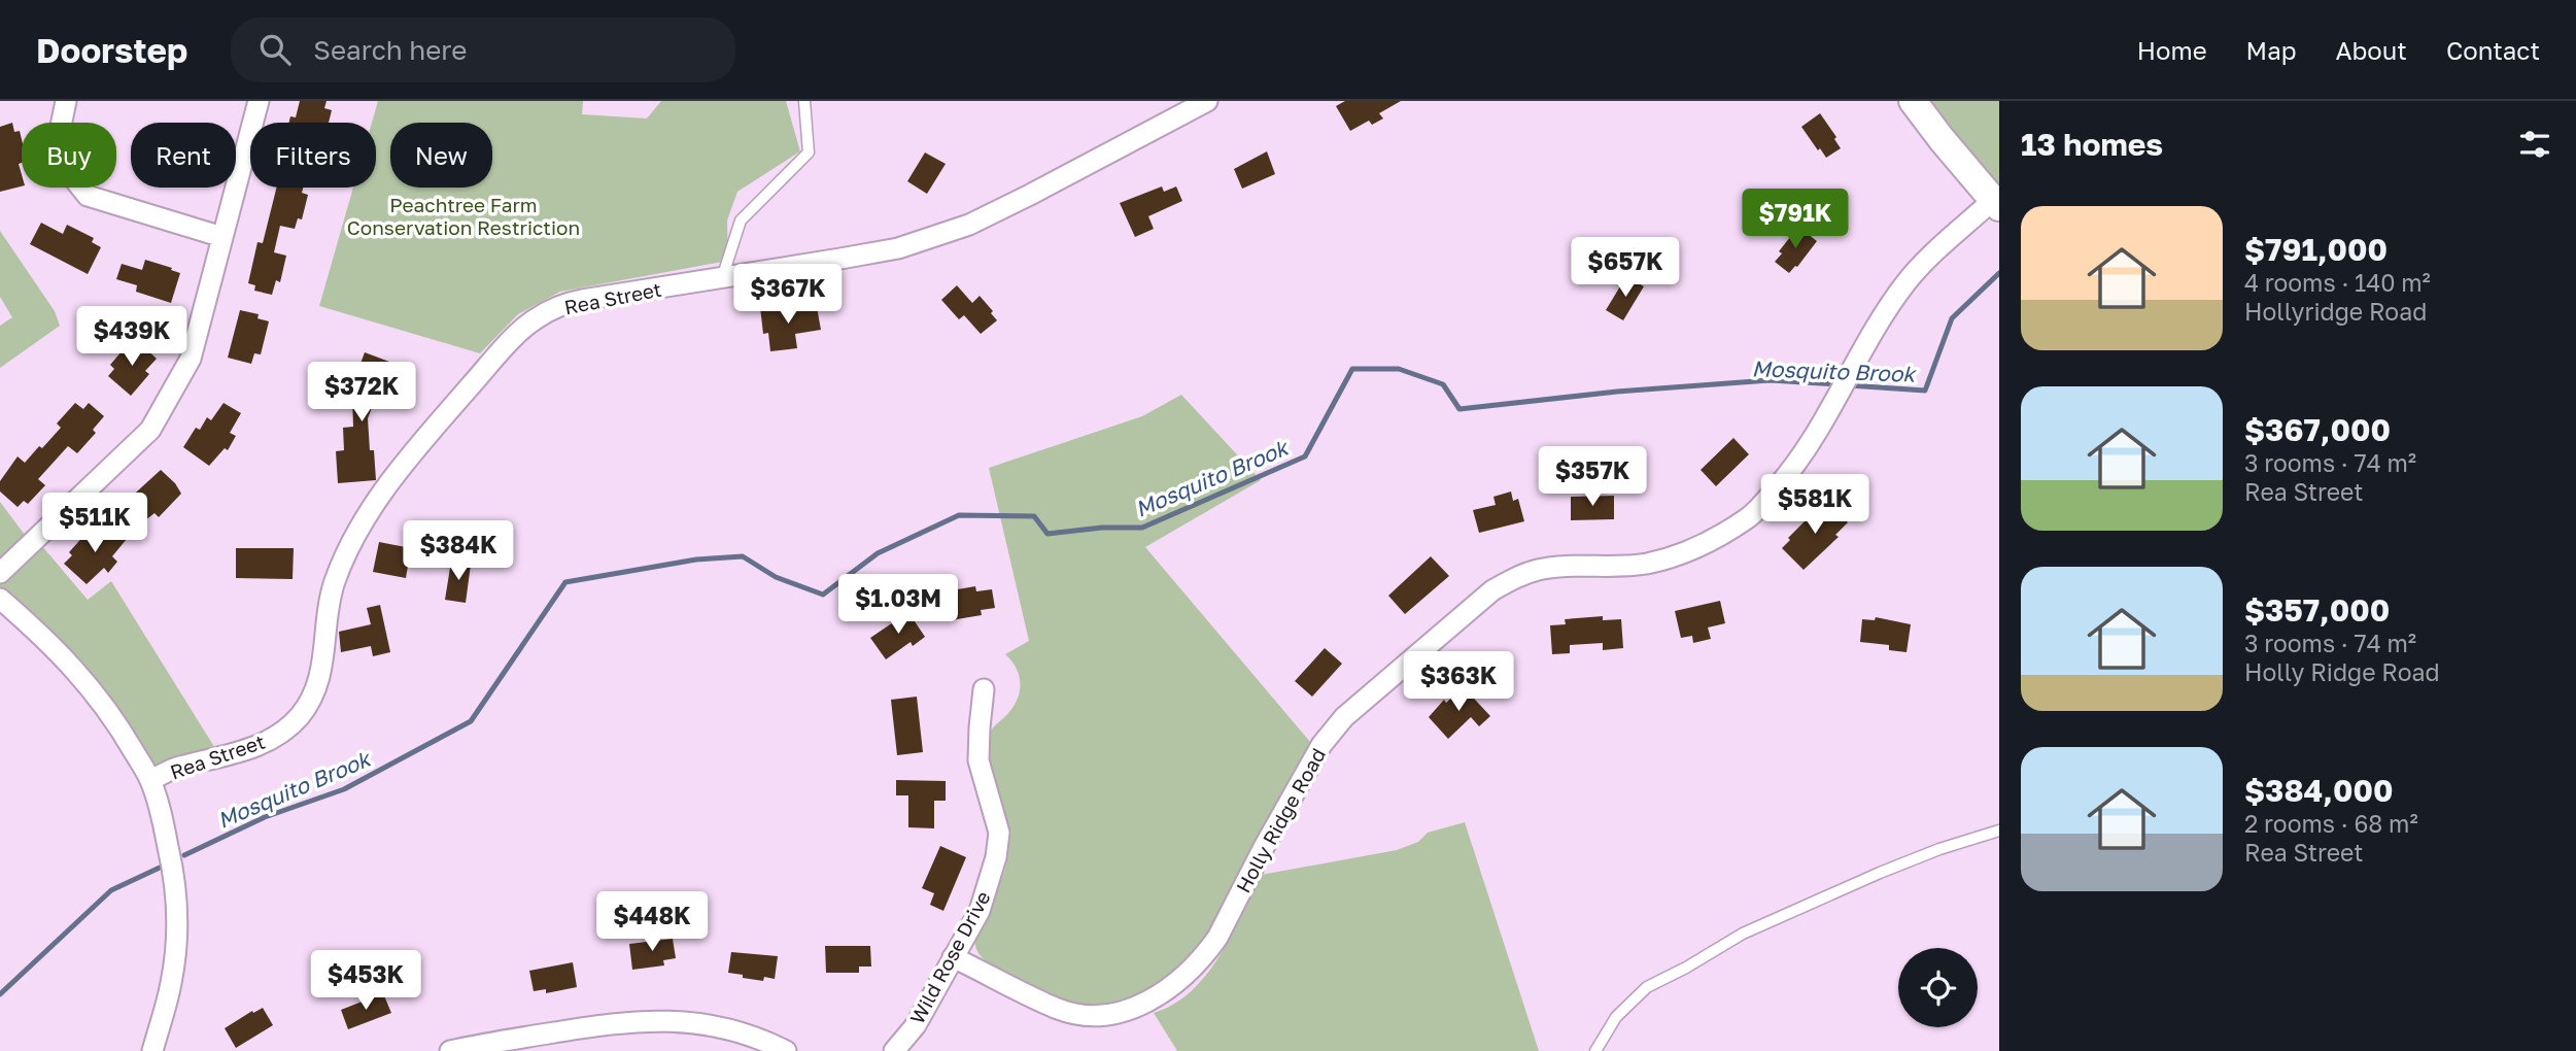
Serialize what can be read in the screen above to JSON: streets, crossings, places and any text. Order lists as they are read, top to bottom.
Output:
{
  "streets": {
    "street": ["Rea Street", "Holly Ridge Road", "Wild Rose Drive"]
  },
  "crossings": [
    ["Holly Ridge Road", "Wild Rose Drive"]
  ],
  "water": ["Mosquito Brook"],
  "parks": ["Peachtree Farm Conservation Restriction"],
  "page": {
    "header": "Doorstep",
    "search": "Search here",
    "nav": [
      "Home",
      "Map",
      "About",
      "Contact"
    ],
    "heading": "13 homes",
    "chip": [
      "Buy",
      "Rent",
      "Filters",
      "New"
    ],
    "list": [
      {
        "name": "$791,000",
        "note": "4 rooms · 140 m² · Hollyridge Road"
      },
      {
        "name": "$367,000",
        "note": "3 rooms · 74 m² · Rea Street"
      },
      {
        "name": "$357,000",
        "note": "3 rooms · 74 m² · Holly Ridge Road"
      },
      {
        "name": "$384,000",
        "note": "2 rooms · 68 m² · Rea Street"
      }
    ],
    "price": [
      "$791K",
      "$657K",
      "$367K",
      "$439K",
      "$372K",
      "$357K",
      "$581K",
      "$511K",
      "$384K",
      "$1.03M",
      "$363K",
      "$448K",
      "$453K"
    ]
  }
}
